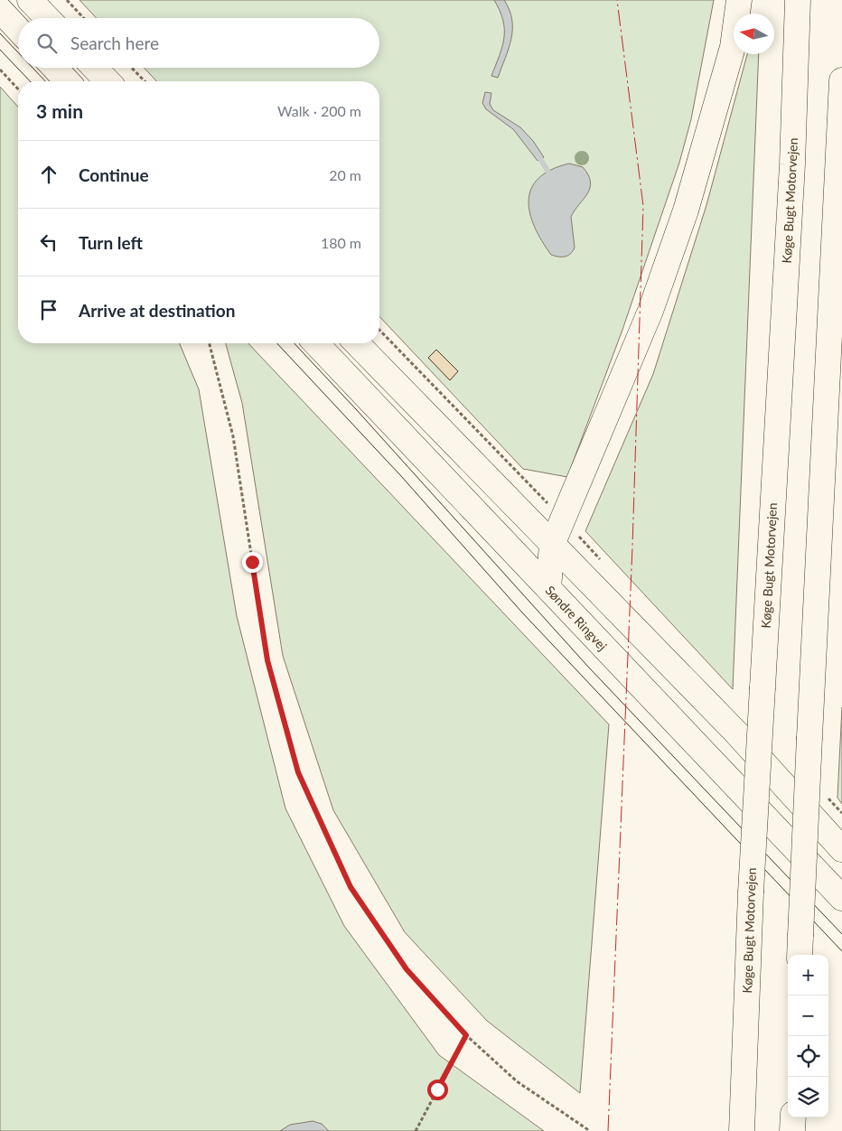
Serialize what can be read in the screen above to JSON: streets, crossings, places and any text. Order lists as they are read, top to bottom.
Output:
{
  "streets": {
    "main road": ["Køge Bugt Motorvejen", "Søndre Ringvej"]
  },
  "north": "left",
  "page": {
    "search": "Search here",
    "heading": ["3 min", "Walk · 200 m"],
    "list": [
      ["Continue", "20 m"],
      ["Turn left", "180 m"],
      "Arrive at destination"
    ],
    "map_buttons": ["+", "−"]
  }
}
